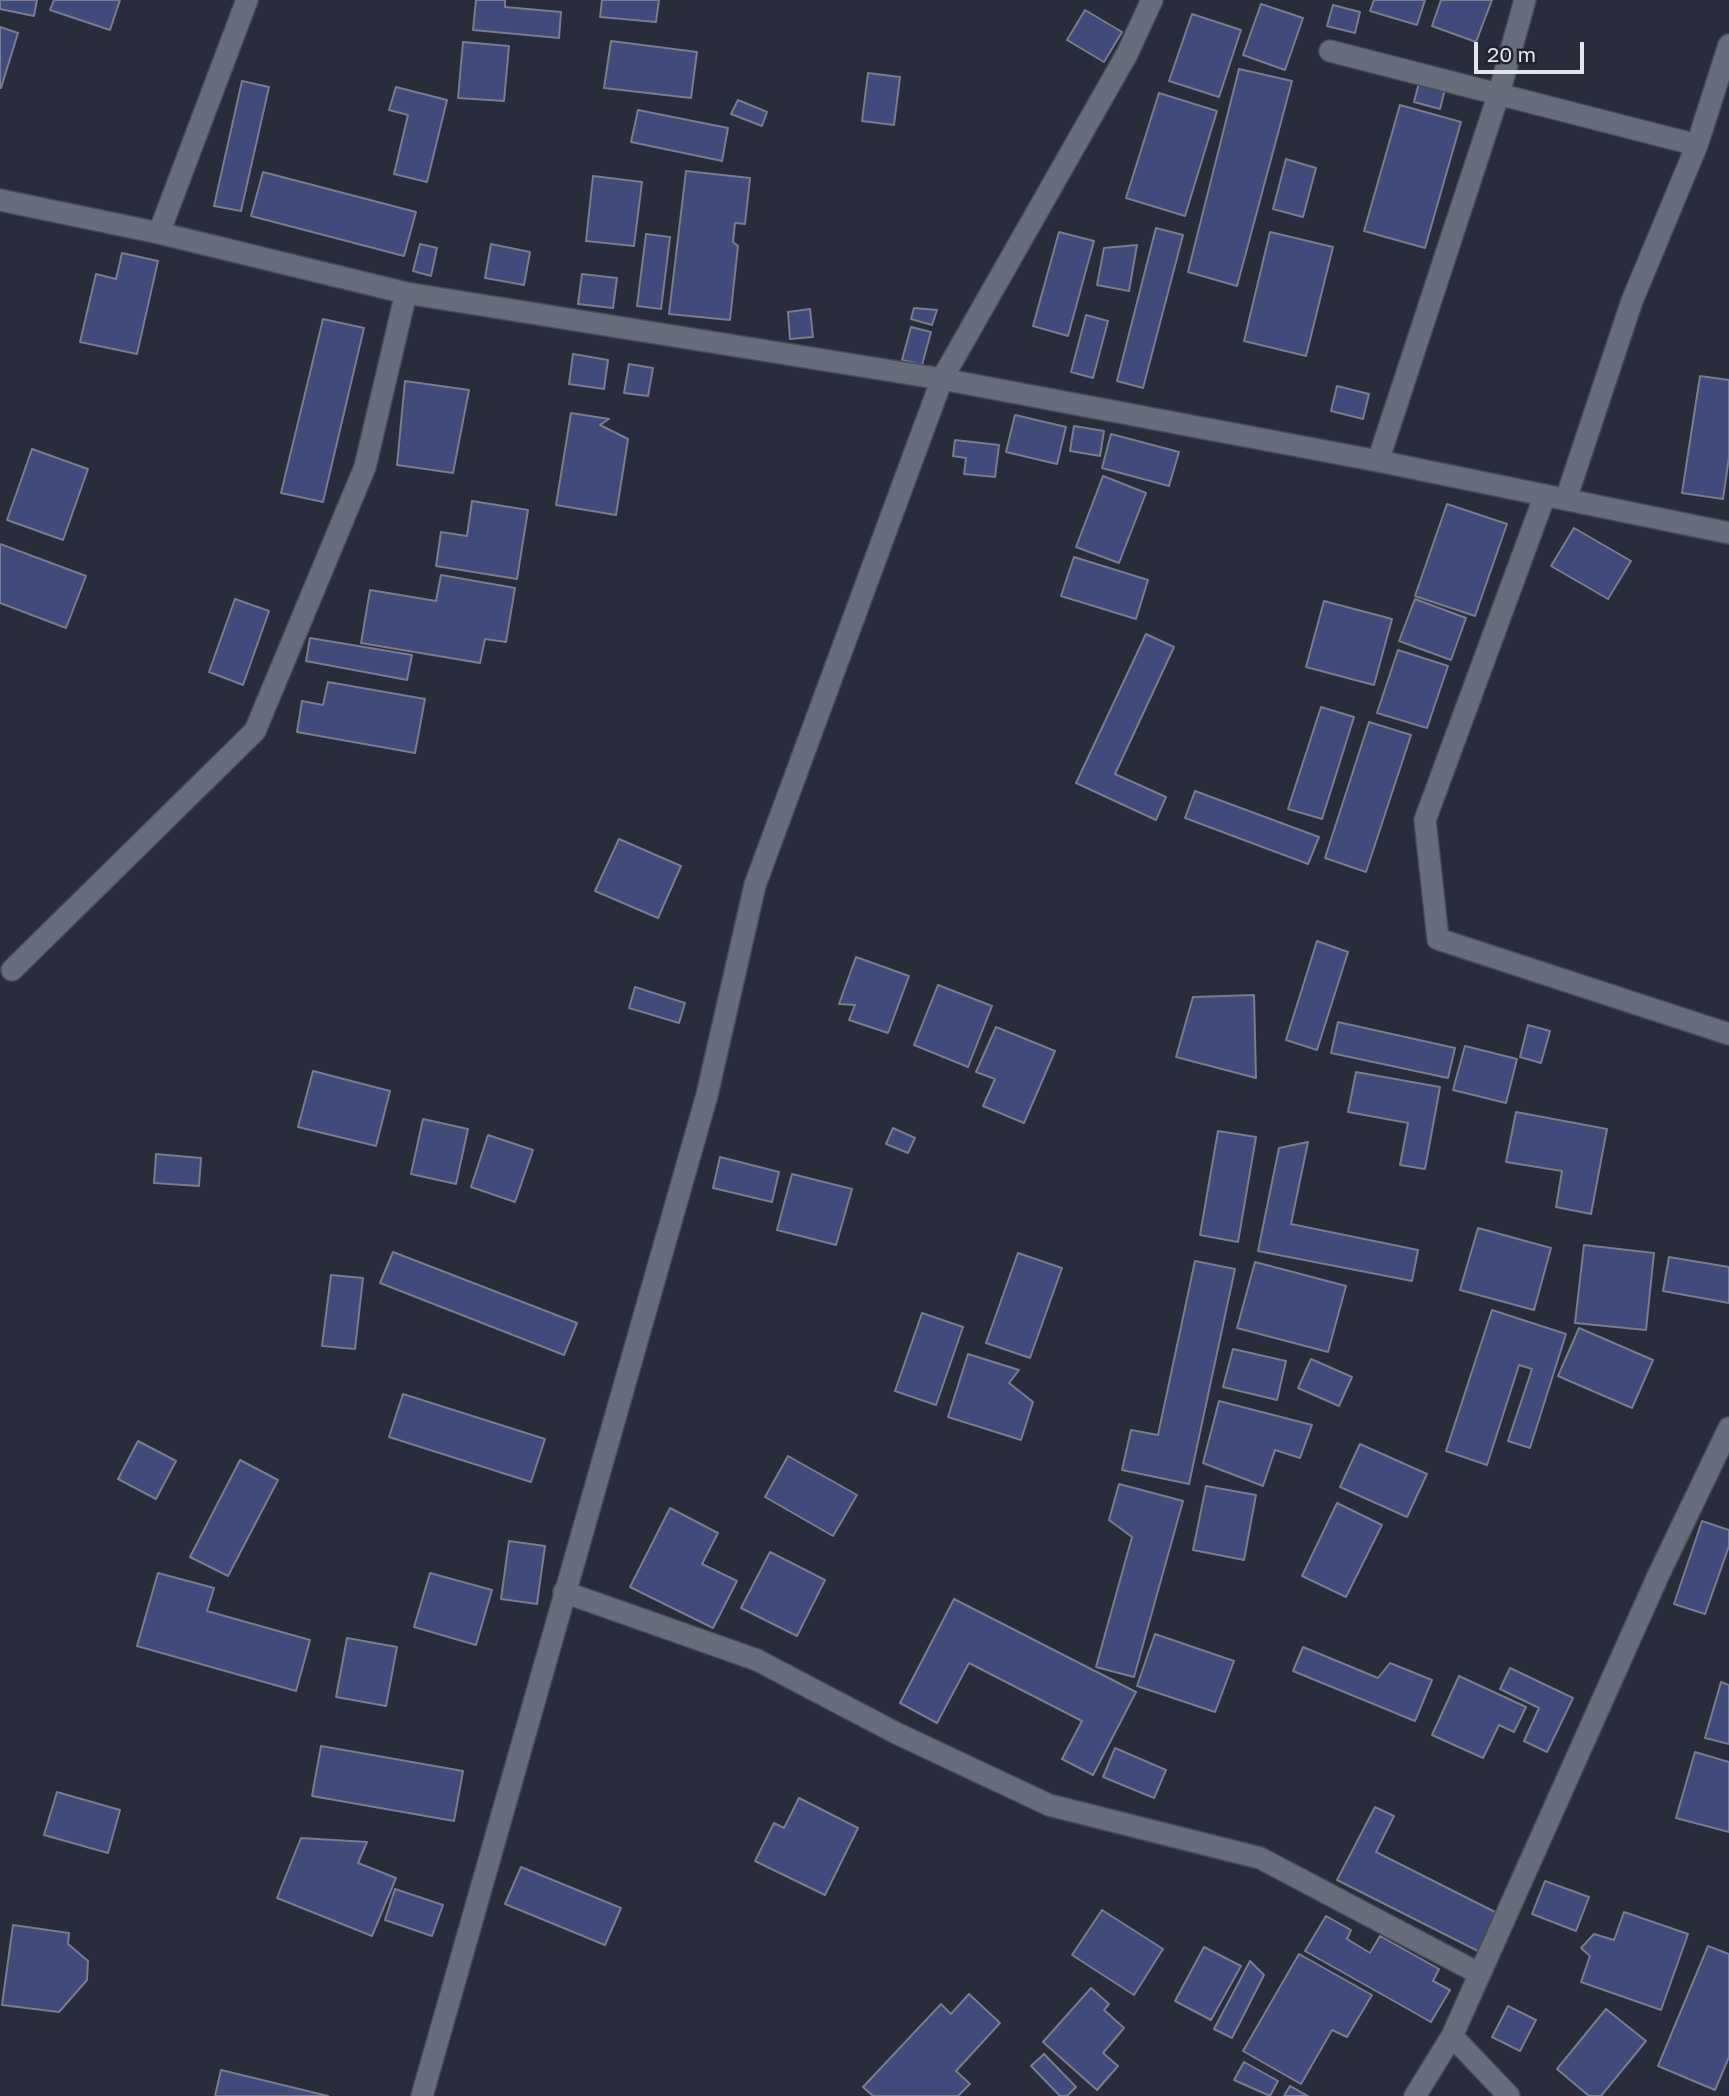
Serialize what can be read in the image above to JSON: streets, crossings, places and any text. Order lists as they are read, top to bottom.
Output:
{
  "scale_bar": "20 m"
}
